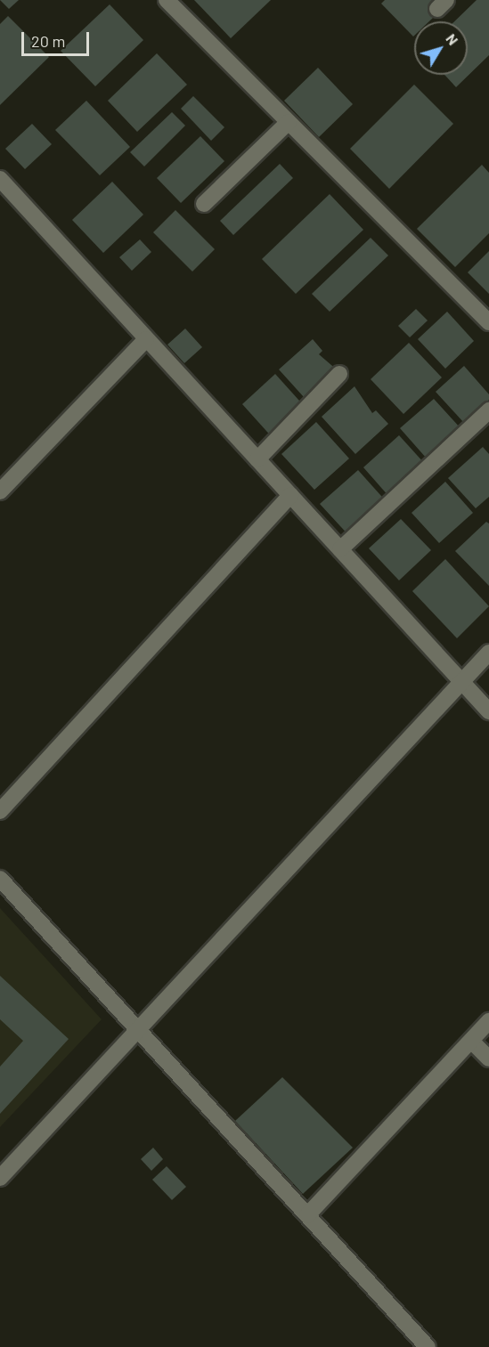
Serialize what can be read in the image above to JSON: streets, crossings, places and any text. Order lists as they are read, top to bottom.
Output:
{
  "scale_bar": "20 m",
  "north": "top right"
}
